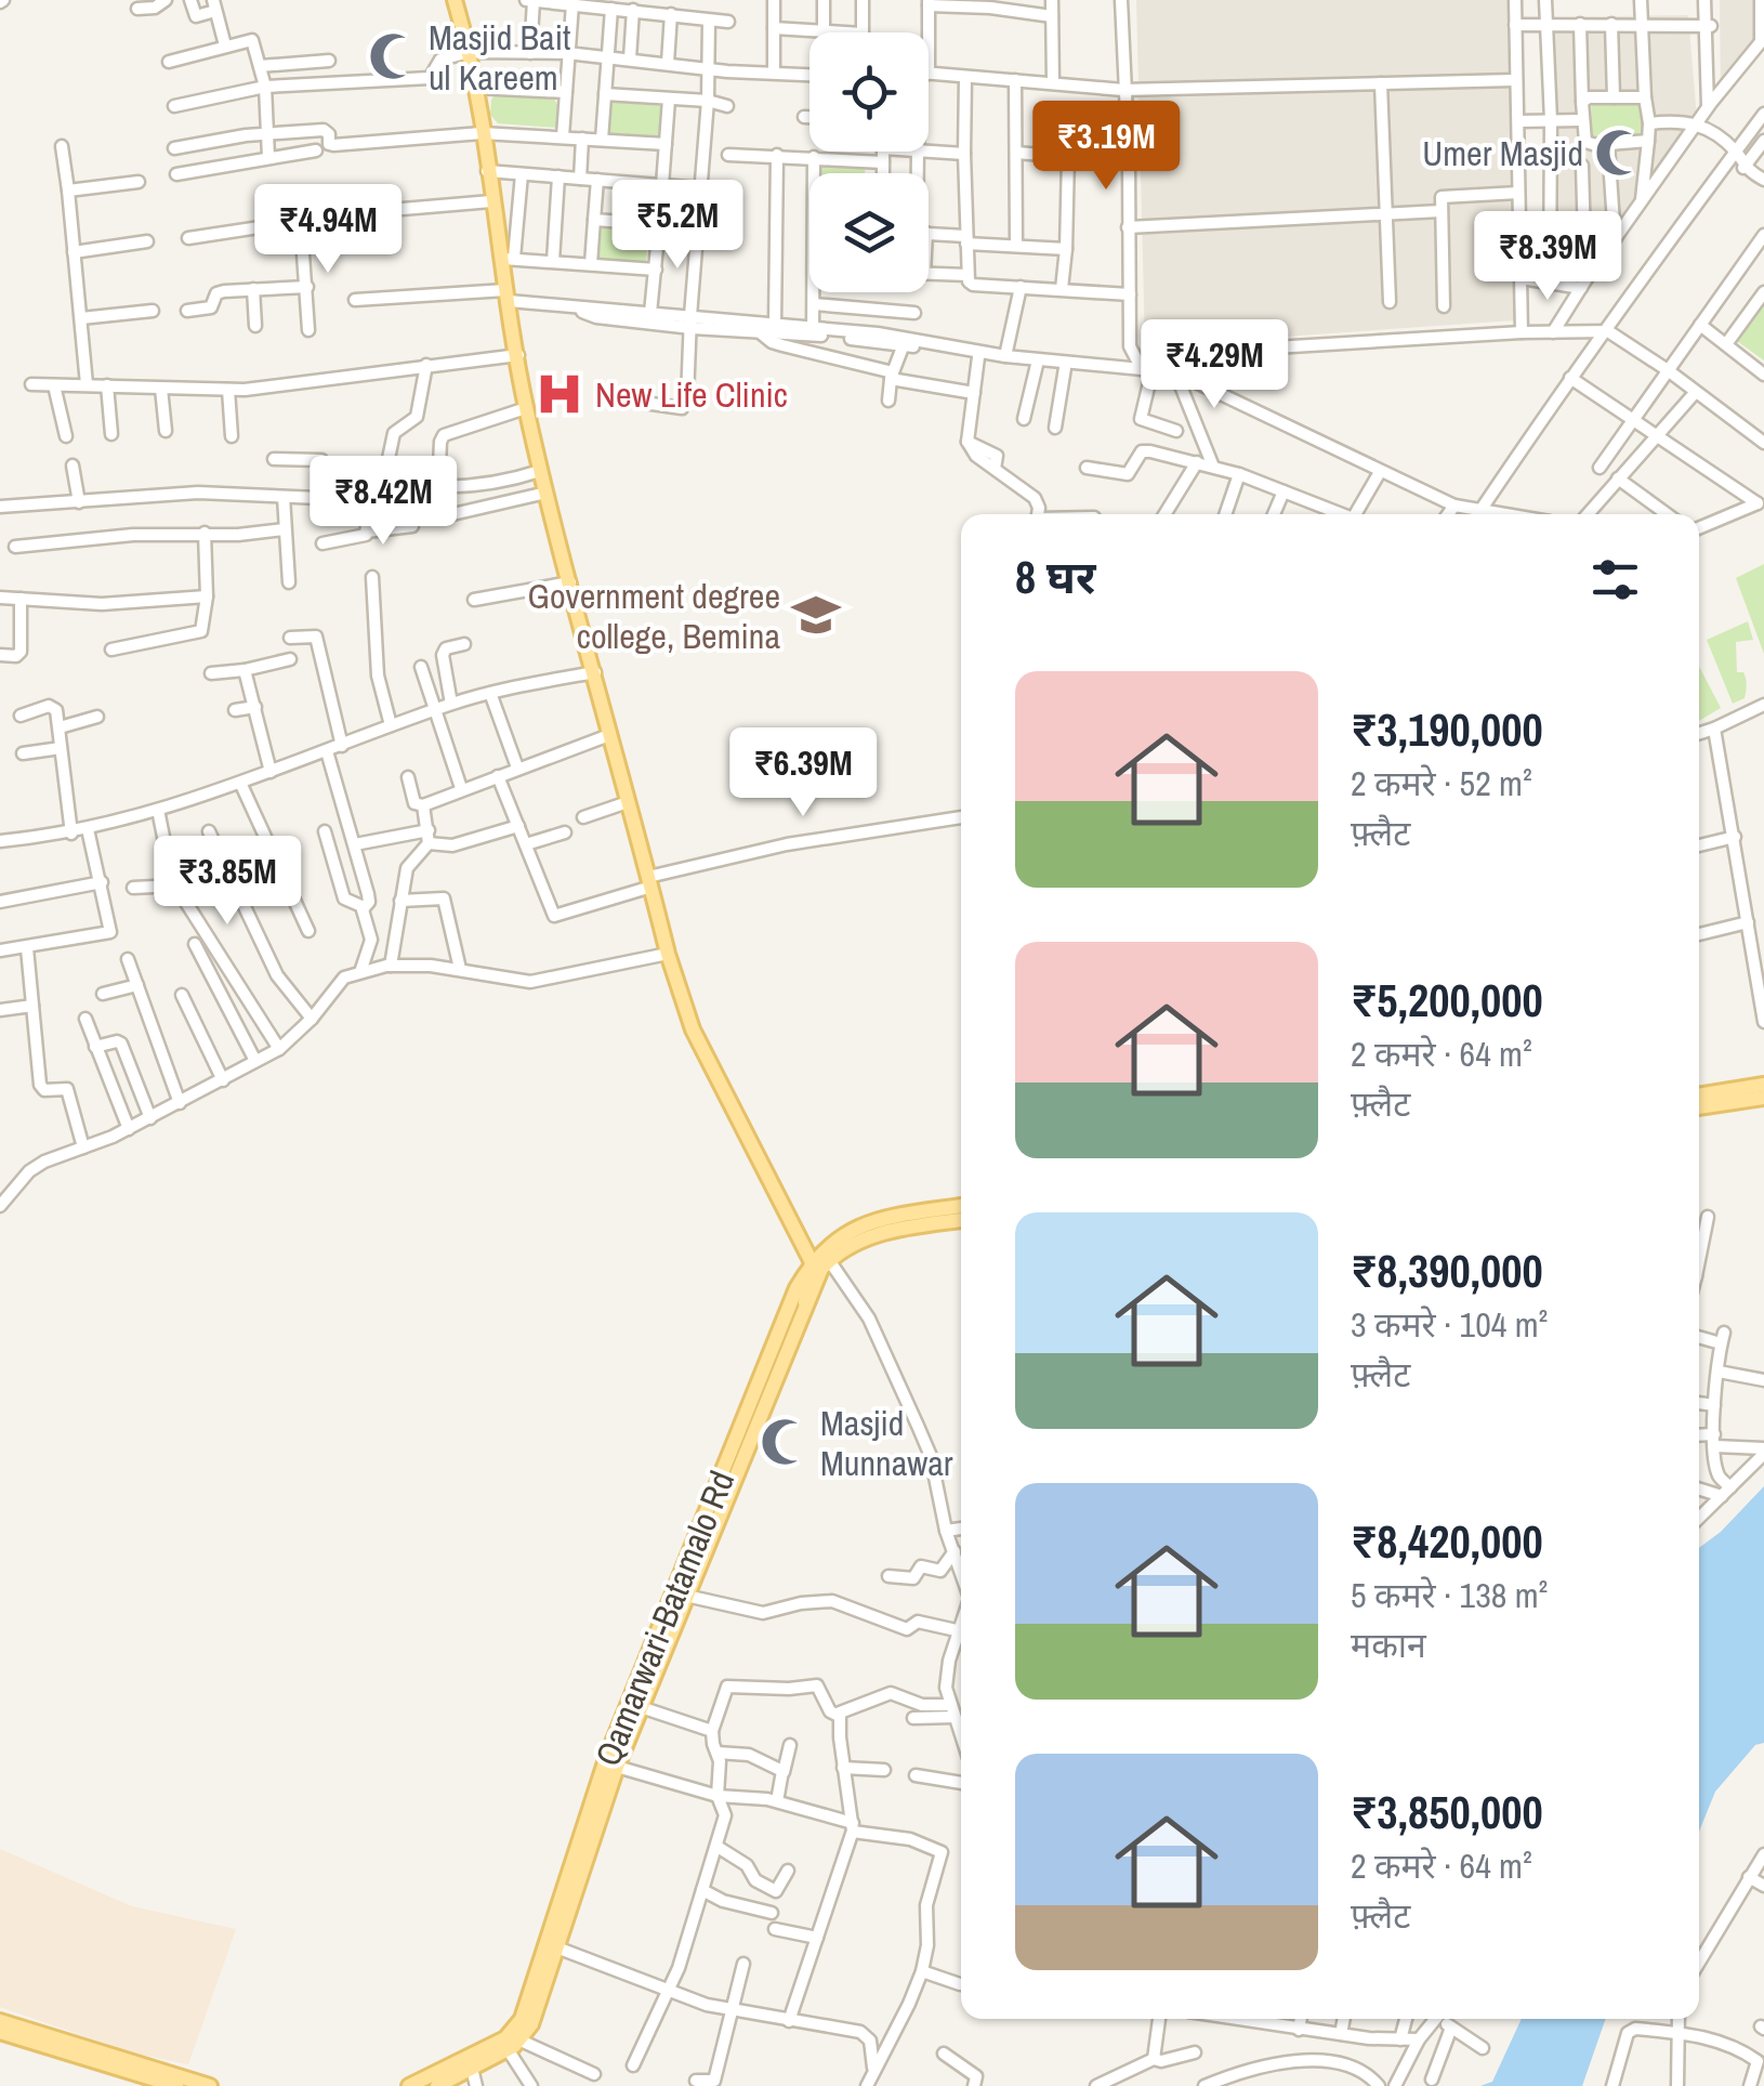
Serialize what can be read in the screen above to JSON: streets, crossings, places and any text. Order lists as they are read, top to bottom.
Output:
{
  "streets": {
    "main road": ["Qamarwari-Batamalo Rd"]
  },
  "places": {
    "mosque": ["Masjid Bait ul Kareem", "Umer Masjid", "Masjid Munnawar"],
    "hospital": ["New Life Clinic"],
    "school or university": ["Government degree college, Bemina"]
  },
  "page": {
    "price": [
      "₹3.19M",
      "₹5.2M",
      "₹4.94M",
      "₹8.39M",
      "₹4.29M",
      "₹8.42M",
      "₹6.39M",
      "₹3.85M"
    ],
    "heading": "8 घर",
    "list": [
      {
        "name": "₹3,190,000",
        "note": "2 कमरे · 52 m² · फ़्लैट"
      },
      {
        "name": "₹5,200,000",
        "note": "2 कमरे · 64 m² · फ़्लैट"
      },
      {
        "name": "₹8,390,000",
        "note": "3 कमरे · 104 m² · फ़्लैट"
      },
      {
        "name": "₹8,420,000",
        "note": "5 कमरे · 138 m² · मकान"
      },
      {
        "name": "₹3,850,000",
        "note": "2 कमरे · 64 m² · फ़्लैट"
      }
    ]
  }
}
